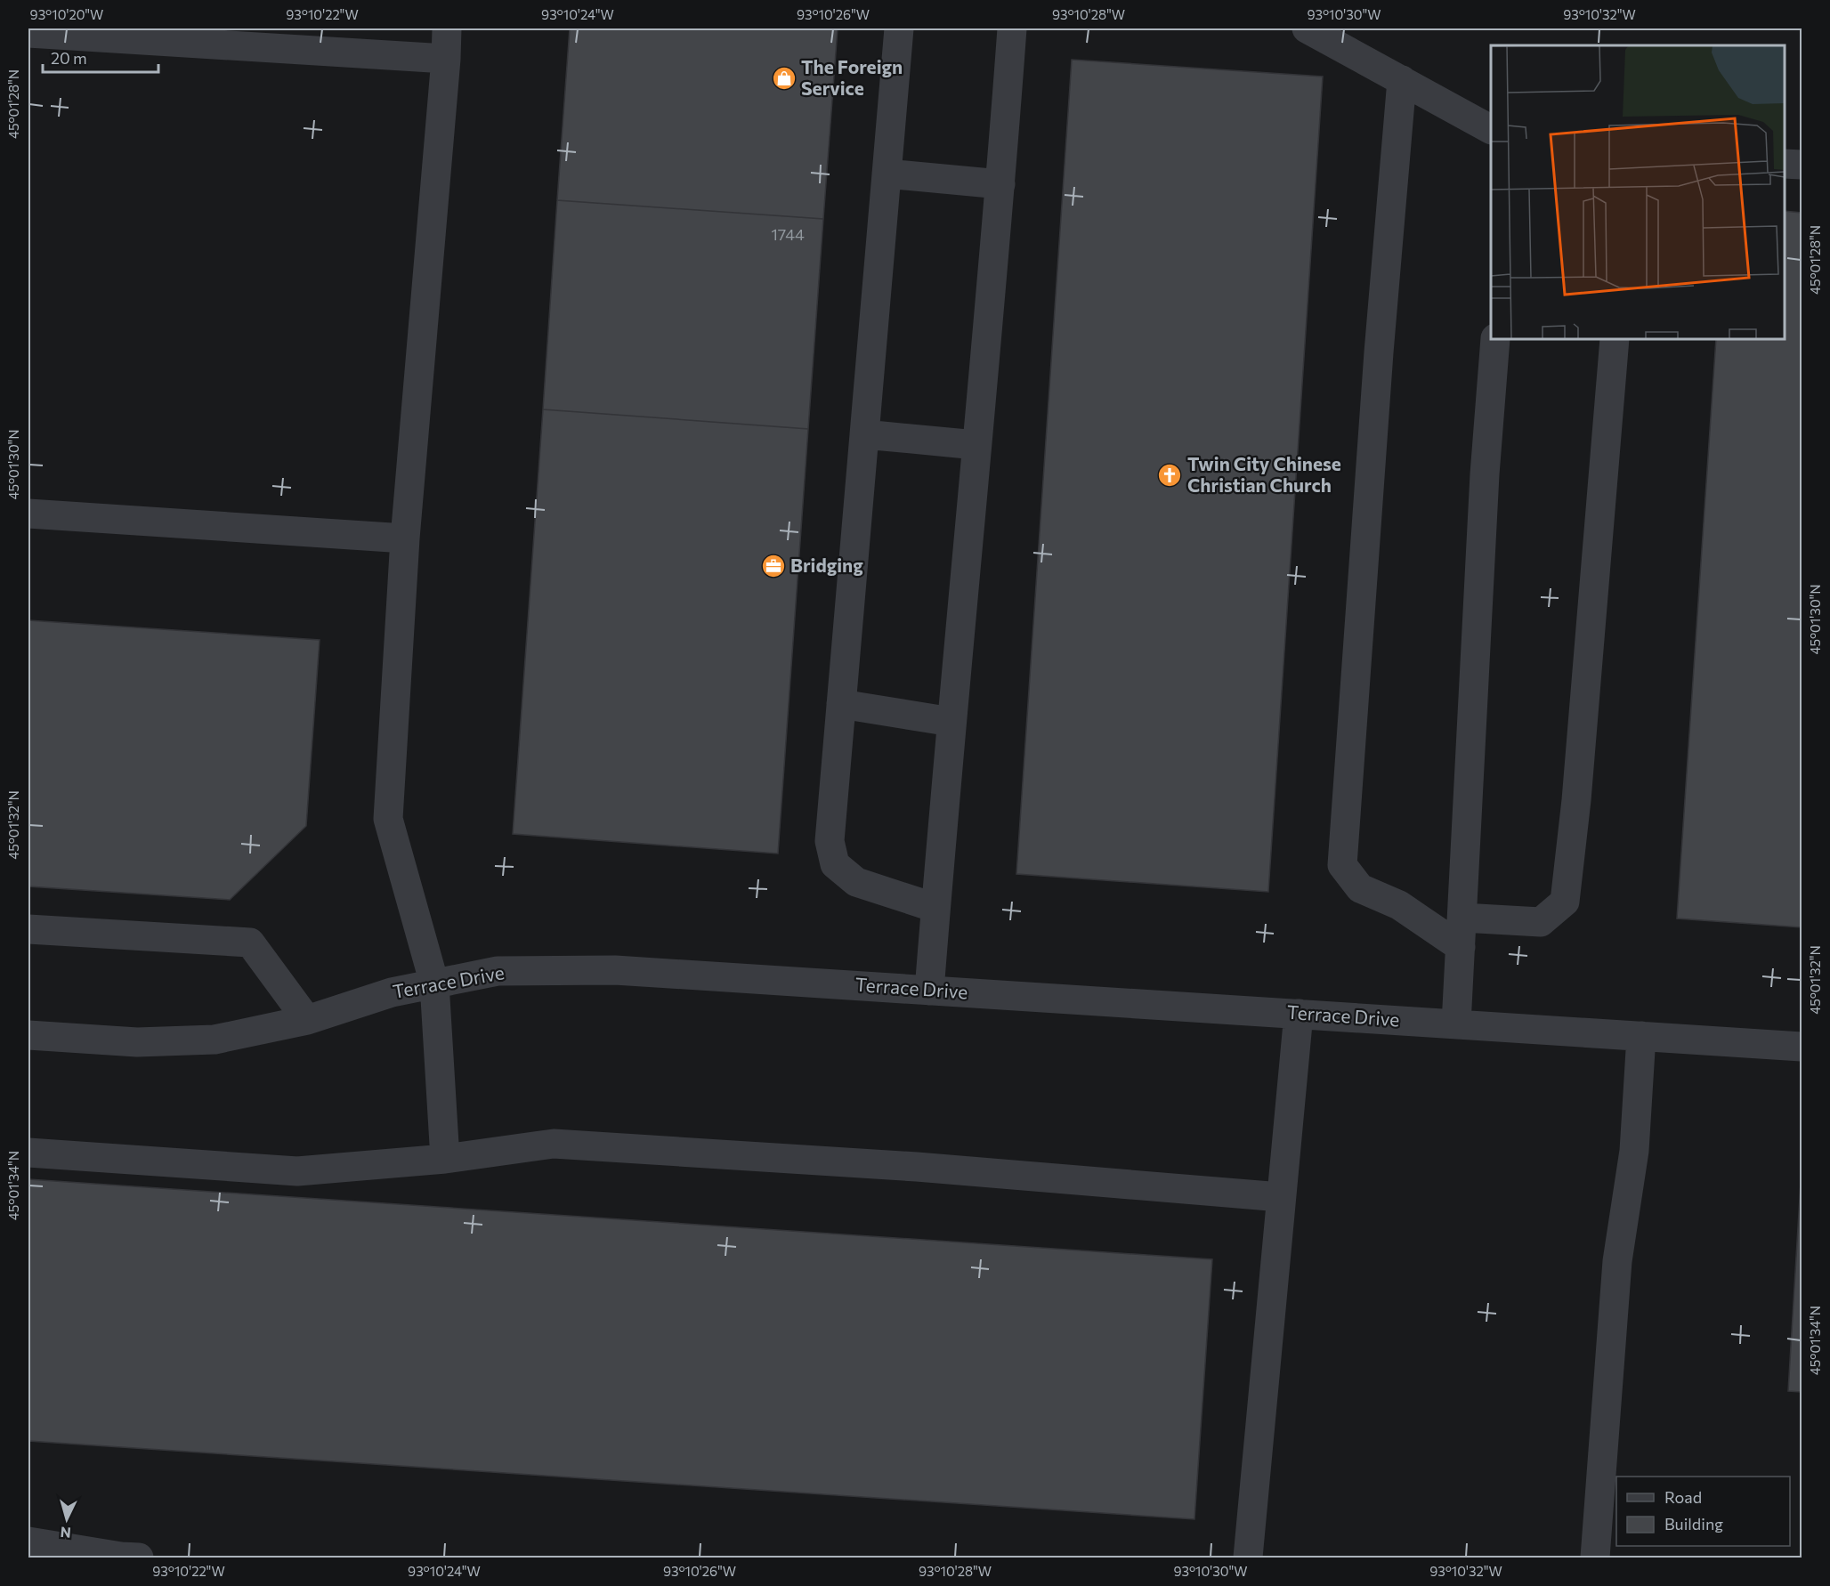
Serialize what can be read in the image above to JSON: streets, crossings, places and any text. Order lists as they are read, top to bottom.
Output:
{
  "streets": {
    "street": ["Terrace Drive"]
  },
  "places": {
    "shop": ["The Foreign Service"],
    "church": ["Twin City Chinese Christian Church"],
    "office": ["Bridging"]
  },
  "house_numbers": ["1744"],
  "legend": ["Road", "Building"],
  "scale_bar": "20 m",
  "north": "bottom",
  "coordinates": [
    "93°10'20\"W",
    "93°10'22\"W",
    "93°10'24\"W",
    "93°10'26\"W",
    "93°10'28\"W",
    "93°10'30\"W",
    "93°10'32\"W",
    "45°01'28\"N",
    "45°01'30\"N",
    "45°01'32\"N",
    "45°01'34\"N"
  ]
}
